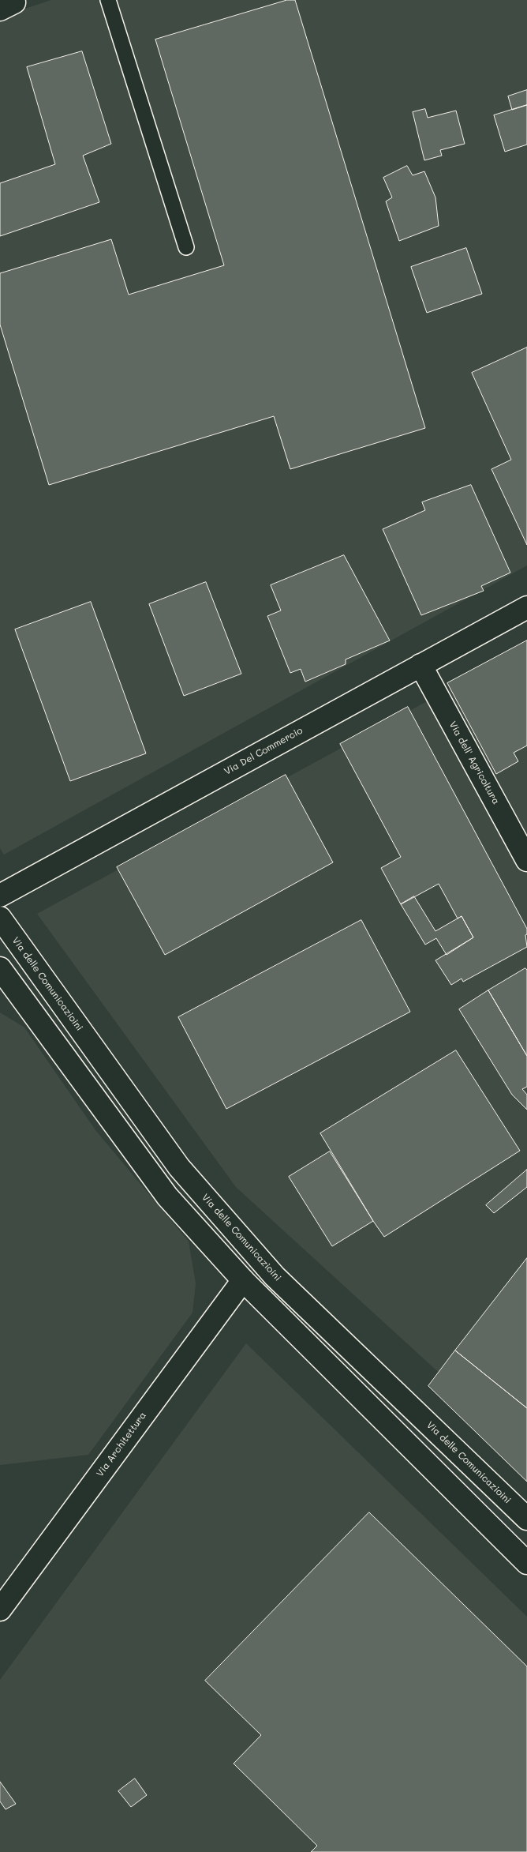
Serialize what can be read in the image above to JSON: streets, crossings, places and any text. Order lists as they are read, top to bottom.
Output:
{
  "streets": {
    "street": [
      "Via Del Commercio",
      "Via dell' Agricoltura",
      "Via delle Comunicazioini",
      "Via Architettura"
    ]
  },
  "crossings": [
    ["Via Del Commercio", "Via dell' Agricoltura"]
  ]
}
